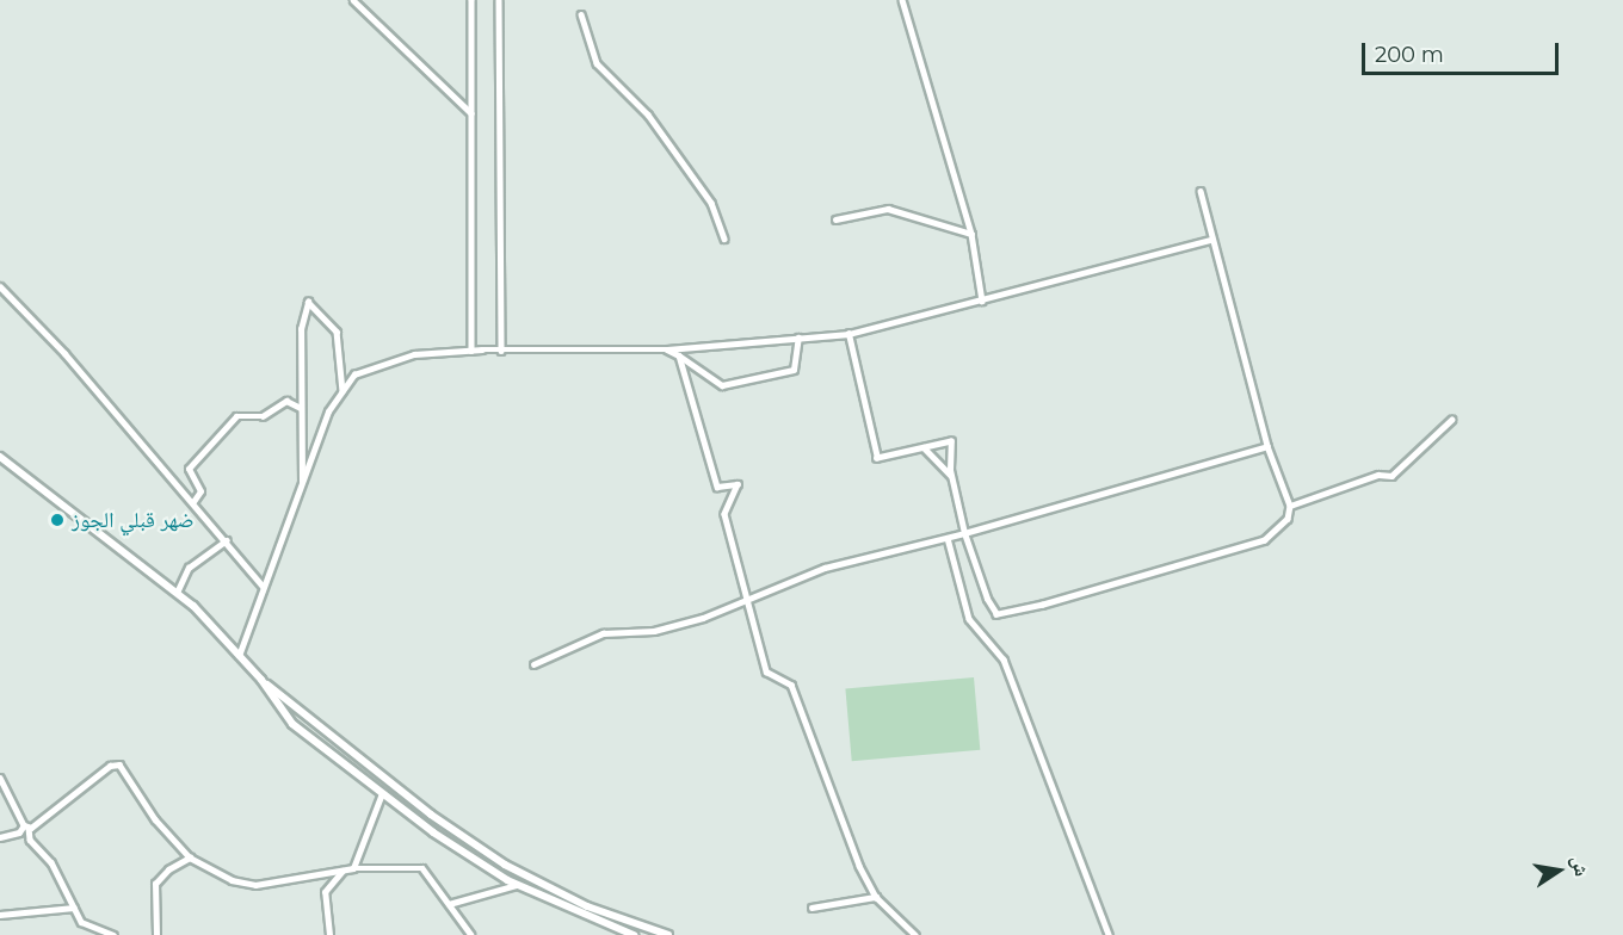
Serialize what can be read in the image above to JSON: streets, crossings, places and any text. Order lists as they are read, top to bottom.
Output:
{
  "places": ["ضهر قبلي الجوز"],
  "scale_bar": "200 m",
  "north": "right"
}
